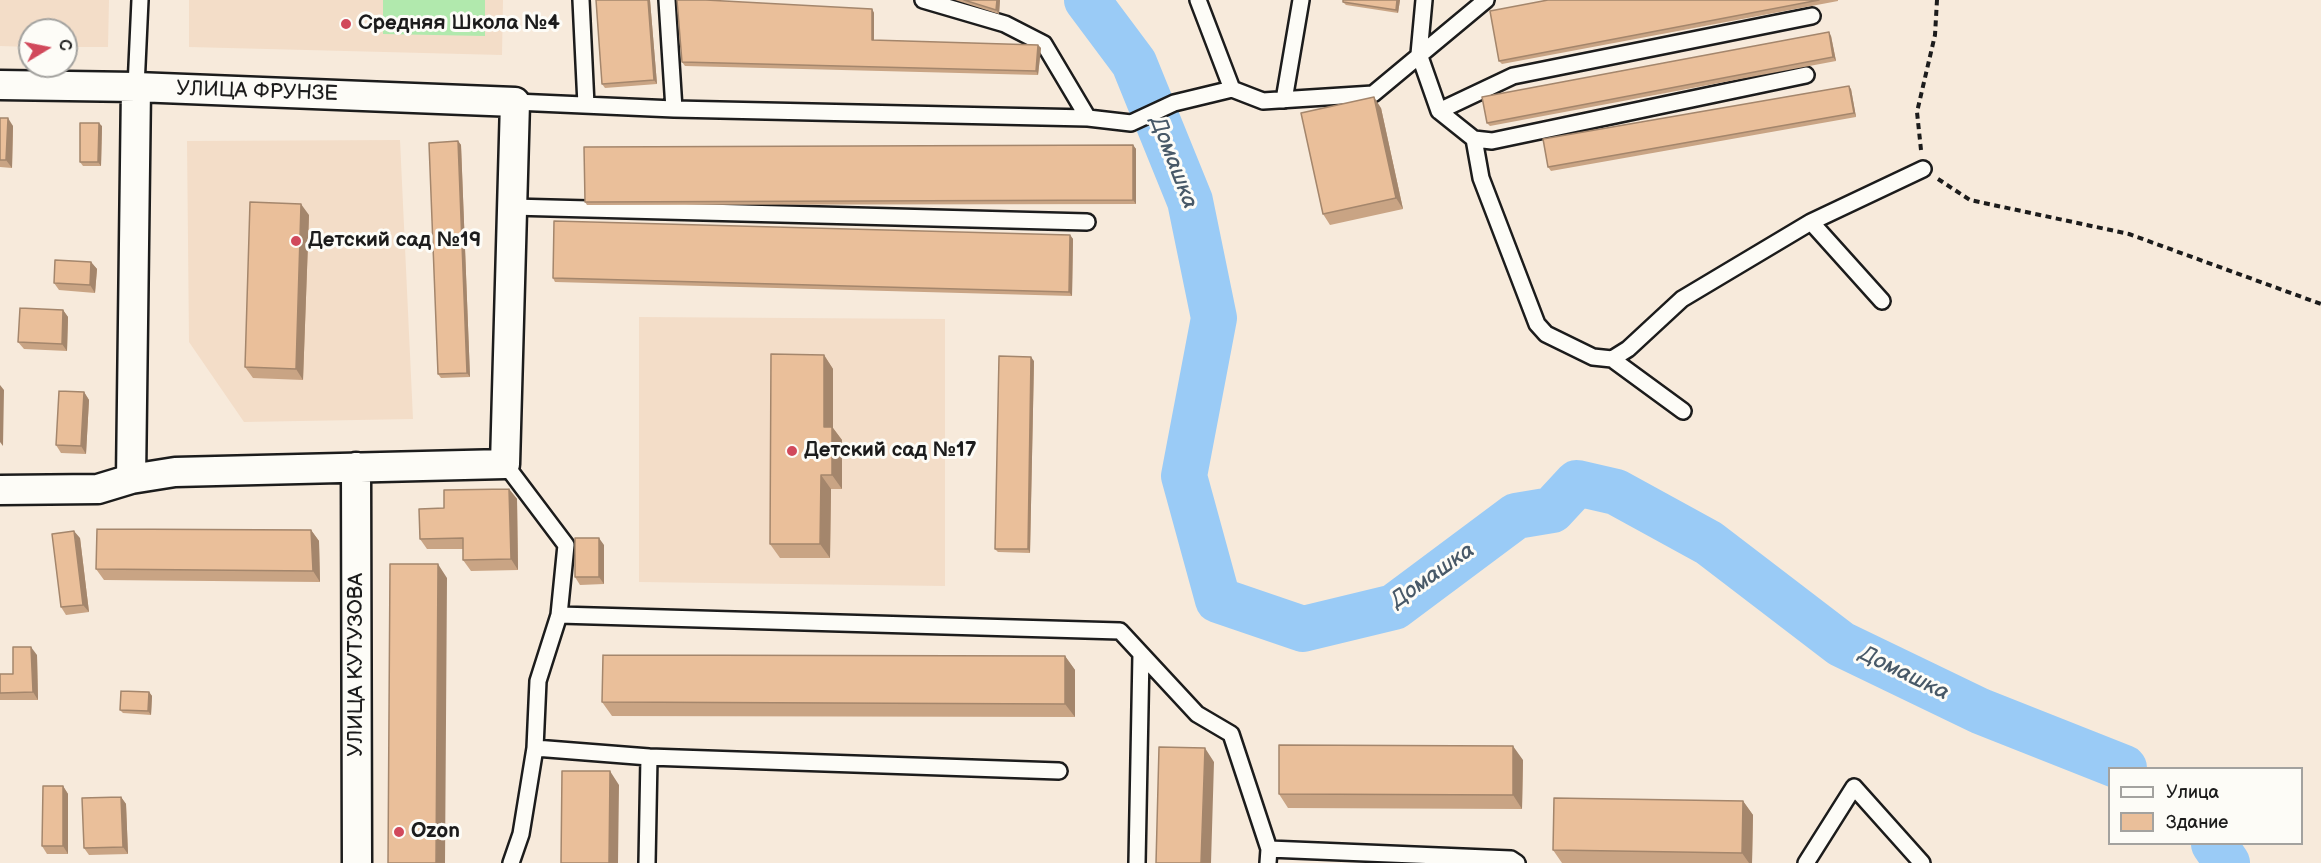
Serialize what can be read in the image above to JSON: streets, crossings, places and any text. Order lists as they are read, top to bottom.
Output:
{
  "streets": {
    "street": ["УЛИЦА ФРУНЗЕ", "УЛИЦА КУТУЗОВА"]
  },
  "water": ["Домашка"],
  "places": [
    "Средняя Школа №4",
    "Детский сад №19",
    "Детский сад №17",
    "Ozon"
  ],
  "legend": ["Улица", "Здание"],
  "north": "right"
}
